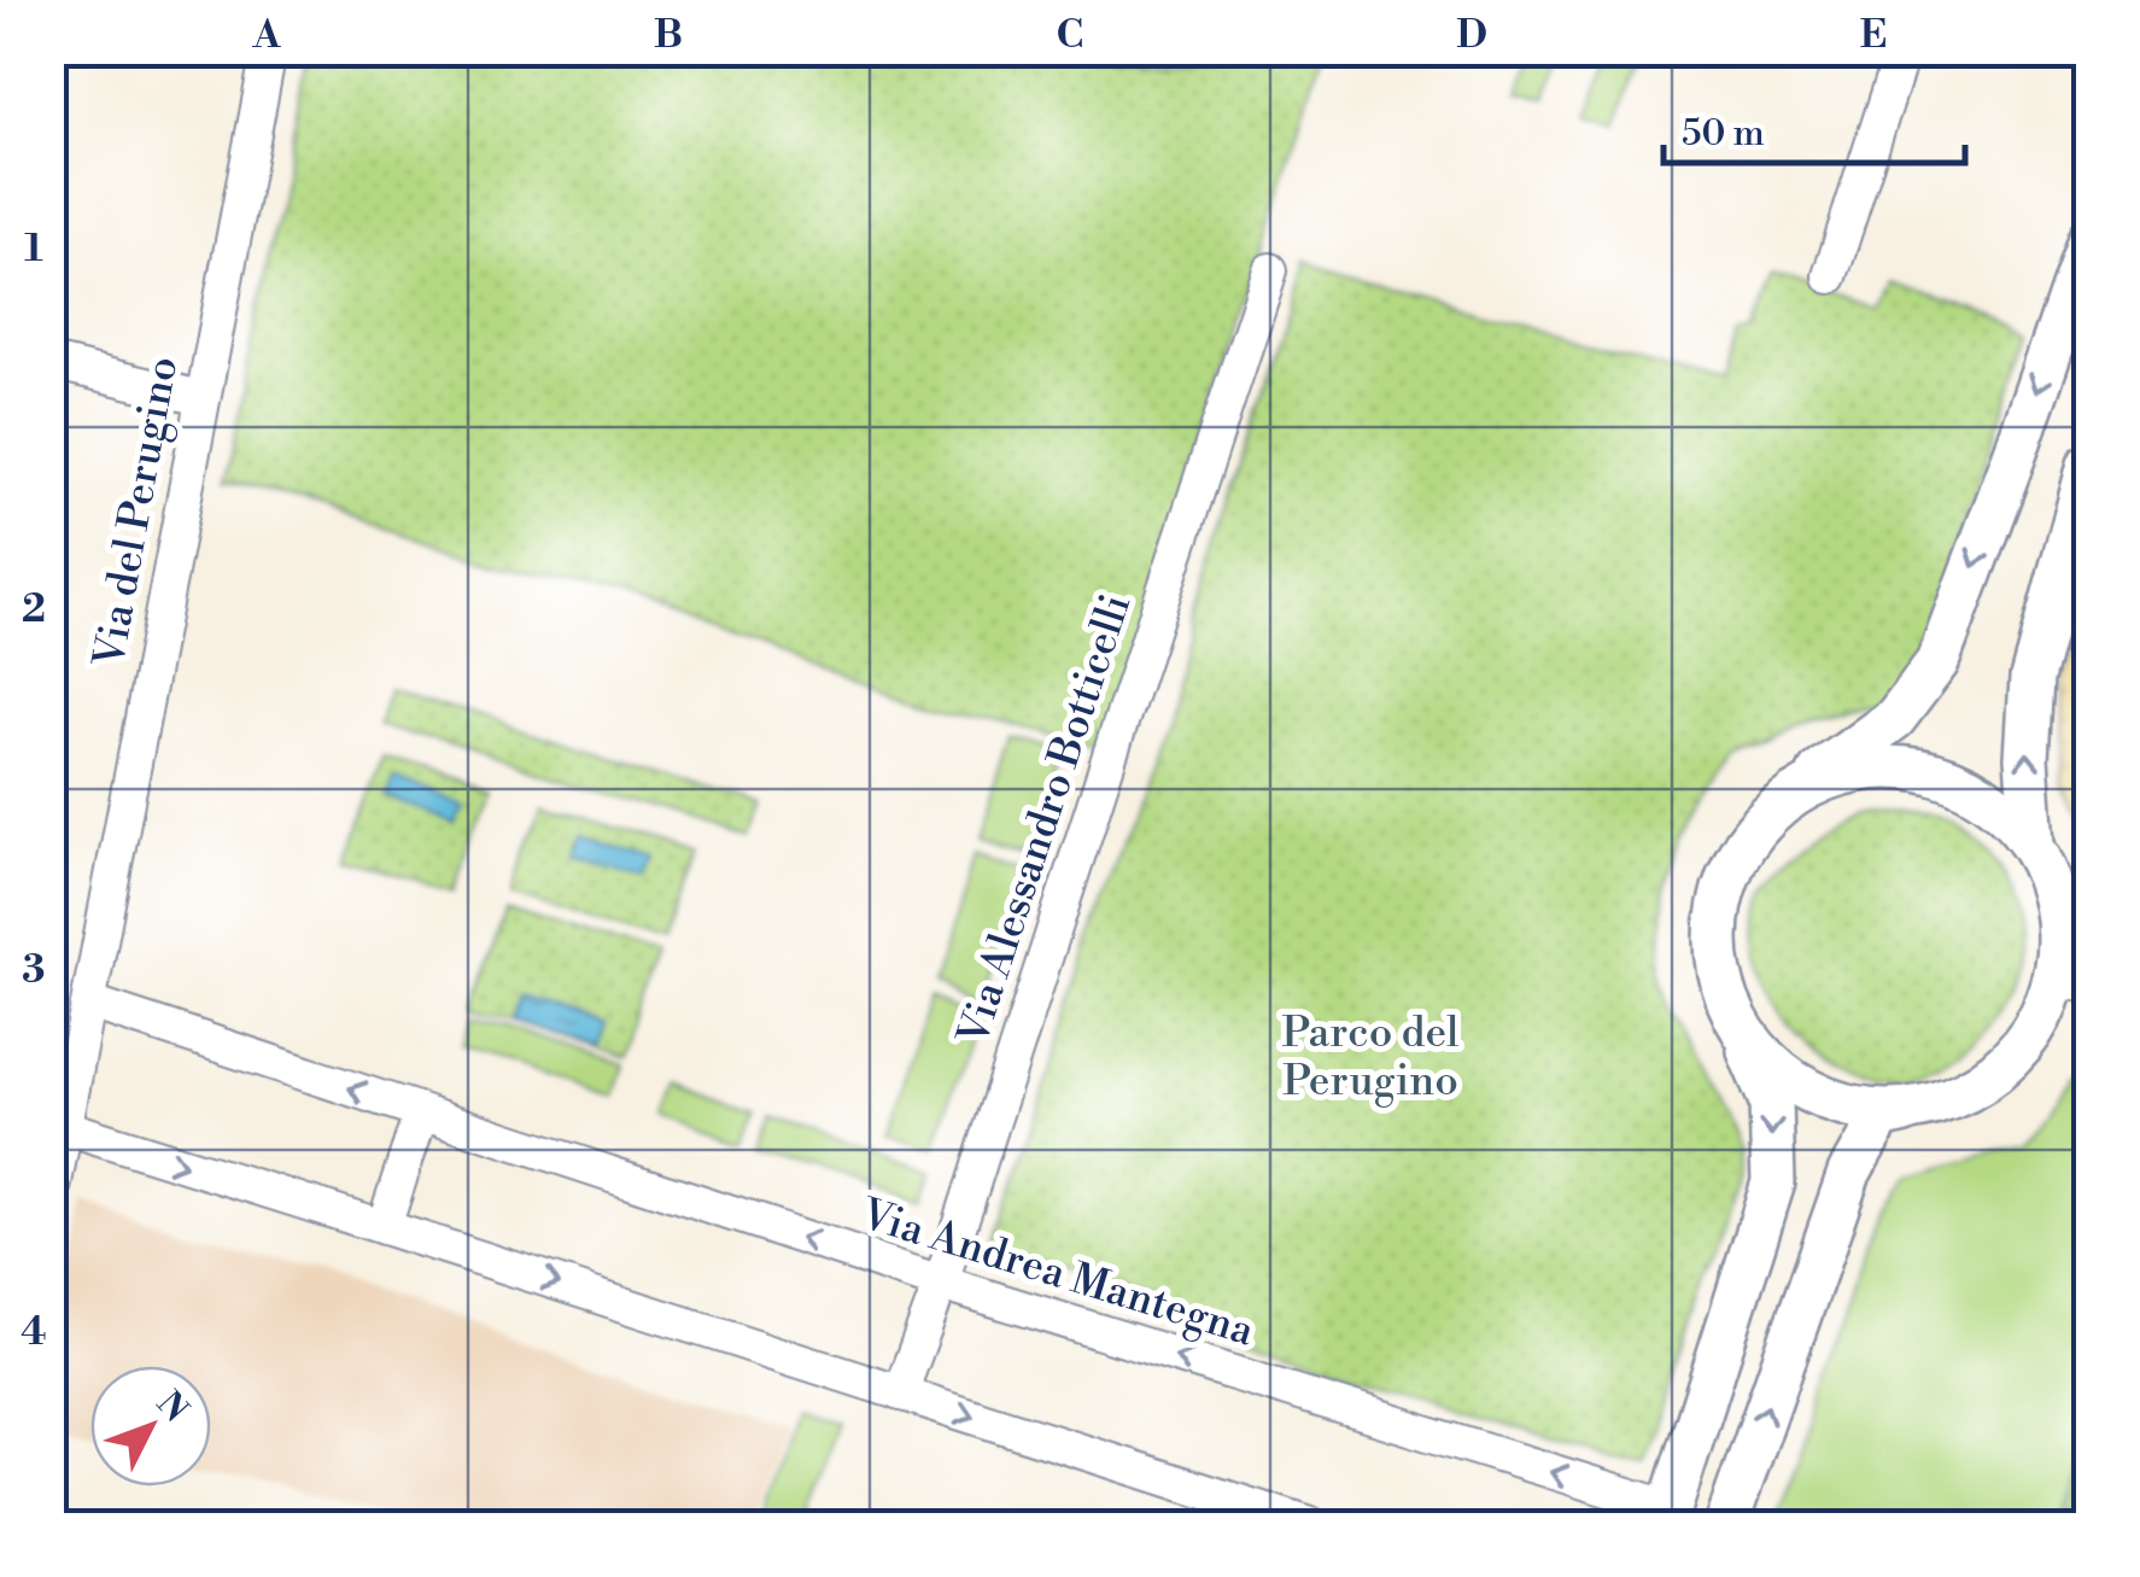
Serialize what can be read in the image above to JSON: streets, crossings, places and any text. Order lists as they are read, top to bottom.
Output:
{
  "streets": {
    "street": ["Via del Perugino", "Via Alessandro Botticelli", "Via Andrea Mantegna"]
  },
  "crossings": [
    ["Via del Perugino", "Via Andrea Mantegna"],
    ["Via Alessandro Botticelli", "Via Andrea Mantegna"]
  ],
  "parks": ["Parco del Perugino"],
  "scale_bar": "50 m",
  "north": "top right",
  "grid": {
    "columns": [
      "A",
      "B",
      "C",
      "D",
      "E"
    ],
    "rows": [
      "1",
      "2",
      "3",
      "4"
    ]
  }
}
